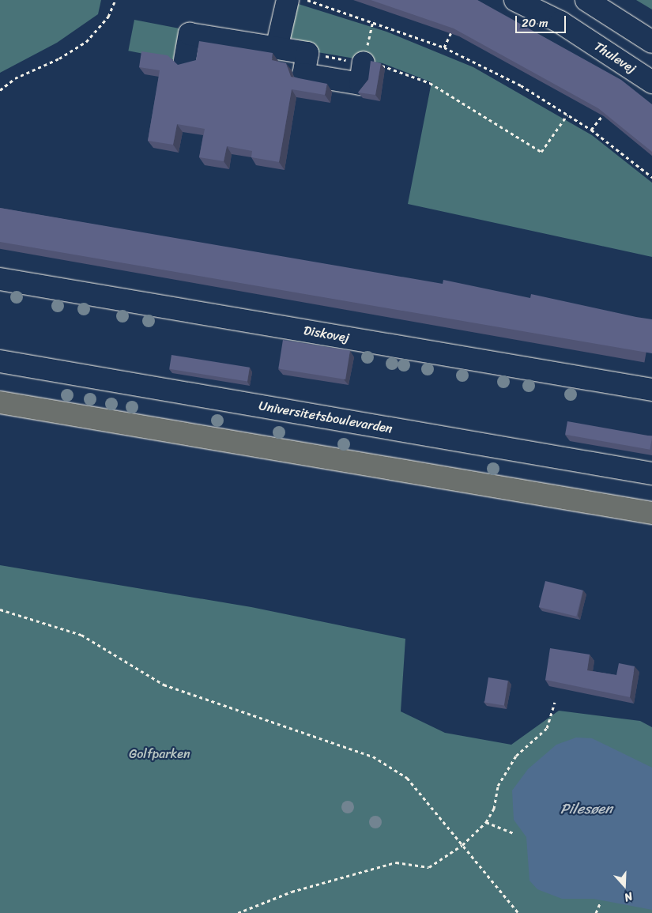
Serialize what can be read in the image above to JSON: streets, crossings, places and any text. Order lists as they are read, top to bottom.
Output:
{
  "streets": {
    "street": ["Thulevej", "Diskovej", "Universitetsboulevarden"]
  },
  "water": ["Pilesøen"],
  "parks": ["Golfparken"],
  "scale_bar": "20 m",
  "north": "bottom"
}
